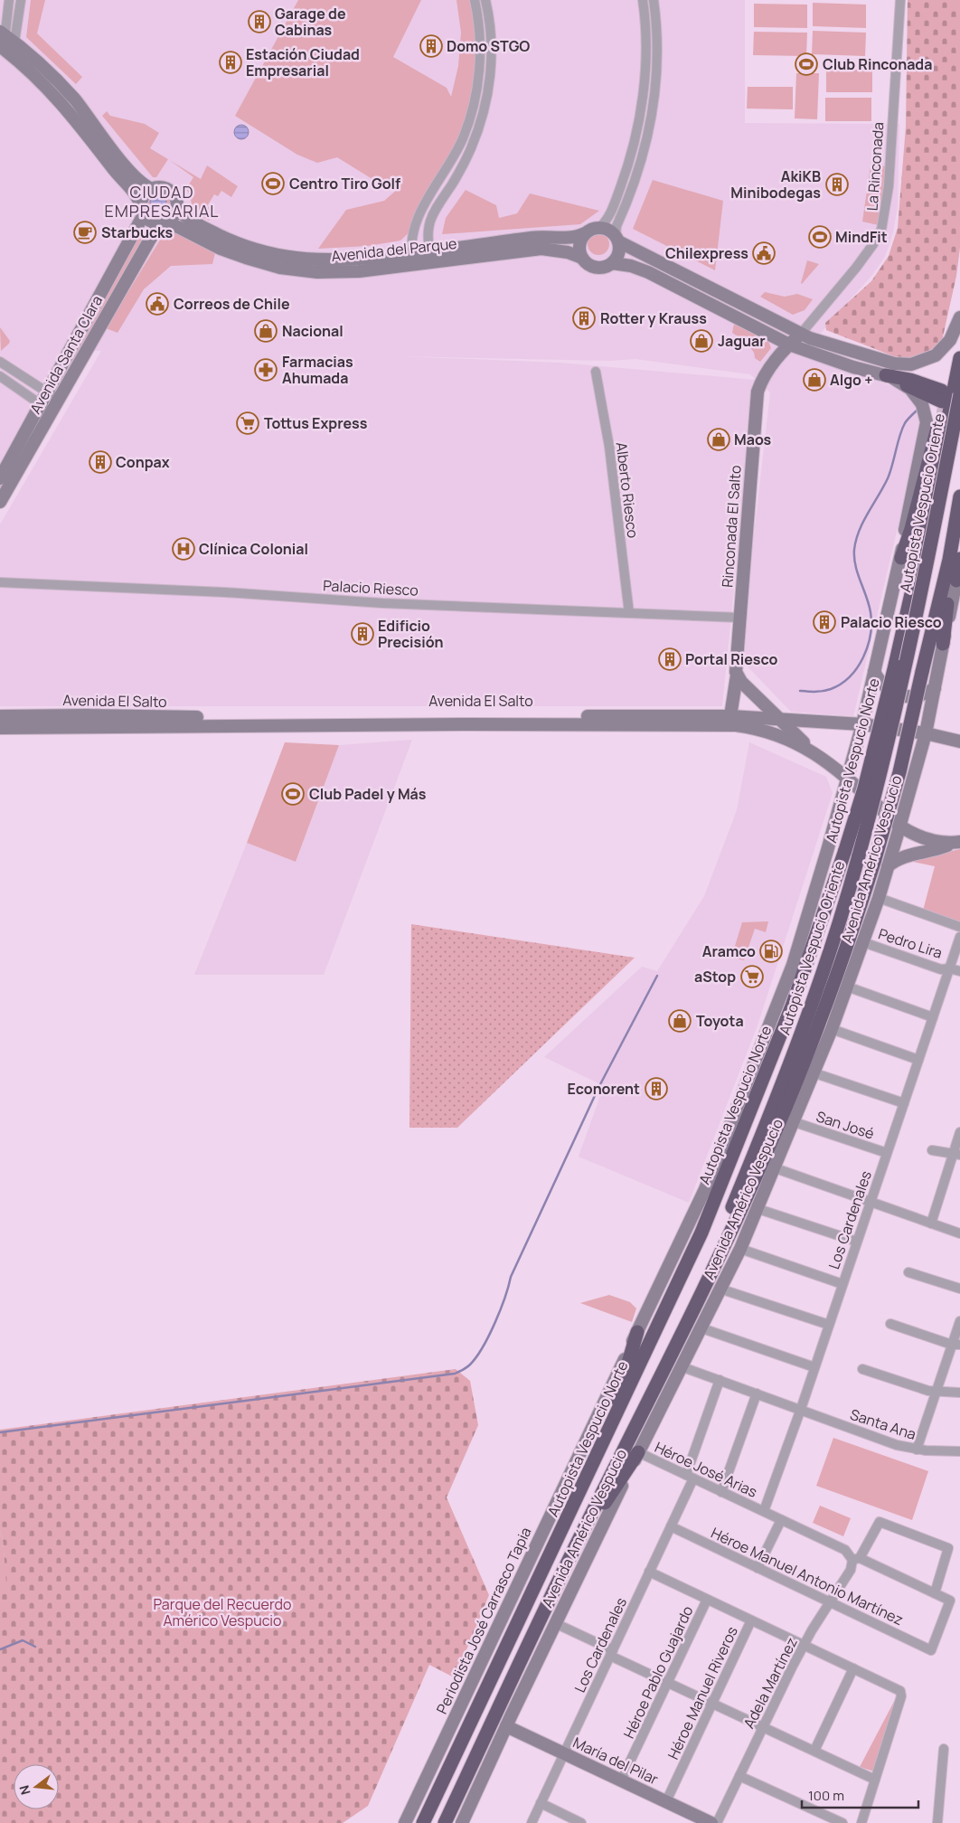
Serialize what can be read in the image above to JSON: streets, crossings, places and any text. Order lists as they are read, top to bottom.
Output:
{
  "streets": {
    "highway": ["Autopista Vespucio Oriente", "Autopista Vespucio Norte"],
    "main road": [
      "Avenida del Parque",
      "Avenida Santa Clara",
      "Rinconada El Salto",
      "Avenida El Salto",
      "Avenida Américo Vespucio",
      "Periodista José Carrasco Tapia",
      "María del Pilar"
    ],
    "street": [
      "La Rinconada",
      "Alberto Riesco",
      "Palacio Riesco",
      "Pedro Lira",
      "San José",
      "Los Cardenales",
      "Santa Ana",
      "Héroe José Arias",
      "Héroe Manuel Antonio Martínez",
      "Héroe Pablo Guajardo",
      "Adela Martínez",
      "Héroe Manuel Riveros"
    ]
  },
  "crossings": [
    ["La Rinconada", "Rinconada El Salto"],
    ["Avenida del Parque", "Avenida Santa Clara"],
    ["Alberto Riesco", "Palacio Riesco"],
    ["Rinconada El Salto", "Palacio Riesco"],
    ["Rinconada El Salto", "Avenida El Salto"],
    ["Avenida El Salto", "Avenida Américo Vespucio"],
    ["Avenida El Salto", "Periodista José Carrasco Tapia"],
    ["Avenida Américo Vespucio", "Pedro Lira"],
    ["Avenida Américo Vespucio", "San José"],
    ["Avenida Américo Vespucio", "Santa Ana"],
    ["Avenida Américo Vespucio", "Héroe José Arias"],
    ["Avenida Américo Vespucio", "María del Pilar"],
    ["Pedro Lira", "Los Cardenales"],
    ["San José", "Los Cardenales"],
    ["Los Cardenales", "Santa Ana"],
    ["Los Cardenales", "Héroe José Arias"],
    ["Los Cardenales", "Héroe Manuel Antonio Martínez"],
    ["Los Cardenales", "María del Pilar"],
    ["Héroe José Arias", "Héroe Manuel Antonio Martínez"],
    ["Héroe José Arias", "Adela Martínez"],
    ["Héroe Manuel Antonio Martínez", "Adela Martínez"],
    ["Héroe Pablo Guajardo", "María del Pilar"],
    ["Héroe Manuel Riveros", "María del Pilar"]
  ],
  "districts": ["CIUDAD EMPRESARIAL"],
  "parks": ["Parque del Recuerdo Américo Vespucio"],
  "places": {
    "building": [
      "Garage de Cabinas",
      "Domo STGO",
      "Estación Ciudad Empresarial",
      "AkiKB Minibodegas",
      "Rotter y Krauss",
      "Conpax",
      "Palacio Riesco",
      "Edificio Precisión",
      "Portal Riesco",
      "Econorent"
    ],
    "sports": [
      "Club Rinconada",
      "Centro Tiro Golf",
      "MindFit",
      "Club Padel y Más"
    ],
    "cafe": ["Starbucks"],
    "public building": ["Chilexpress", "Correos de Chile"],
    "shop": [
      "Nacional",
      "Jaguar",
      "Algo +",
      "Maos",
      "Toyota"
    ],
    "pharmacy": ["Farmacias Ahumada"],
    "supermarket": ["Tottus Express", "aStop"],
    "hospital": ["Clínica Colonial"],
    "fuel station": ["Aramco"]
  },
  "scale_bar": "100 m",
  "north": "left"
}
